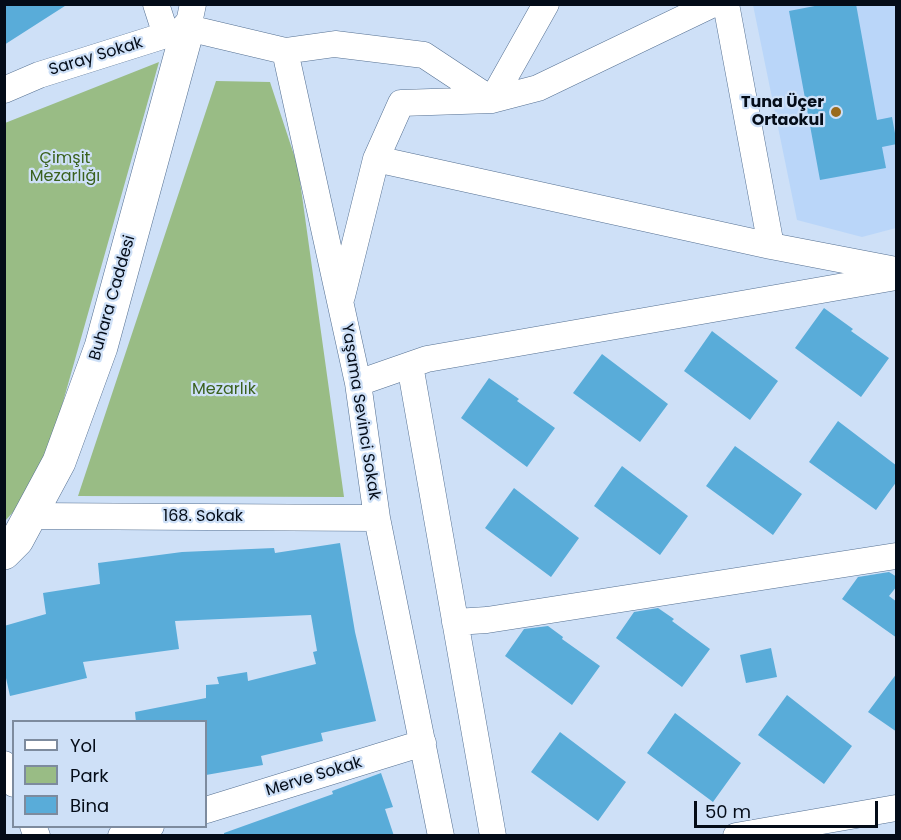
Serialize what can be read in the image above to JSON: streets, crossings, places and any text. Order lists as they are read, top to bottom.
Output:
{
  "streets": {
    "main road": ["Buhara Caddesi"],
    "street": [
      "Saray Sokak",
      "Yaşama Sevinci Sokak",
      "168. Sokak",
      "Merve Sokak"
    ]
  },
  "crossings": [
    ["Saray Sokak", "Buhara Caddesi"],
    ["Buhara Caddesi", "168. Sokak"],
    ["Yaşama Sevinci Sokak", "168. Sokak"],
    ["Yaşama Sevinci Sokak", "Merve Sokak"]
  ],
  "parks": ["Çimşit Mezarlığı", "Mezarlık"],
  "places": ["Tuna Üçer Ortaokul"],
  "legend": ["Yol", "Park", "Bina"],
  "scale_bar": "50 m"
}
